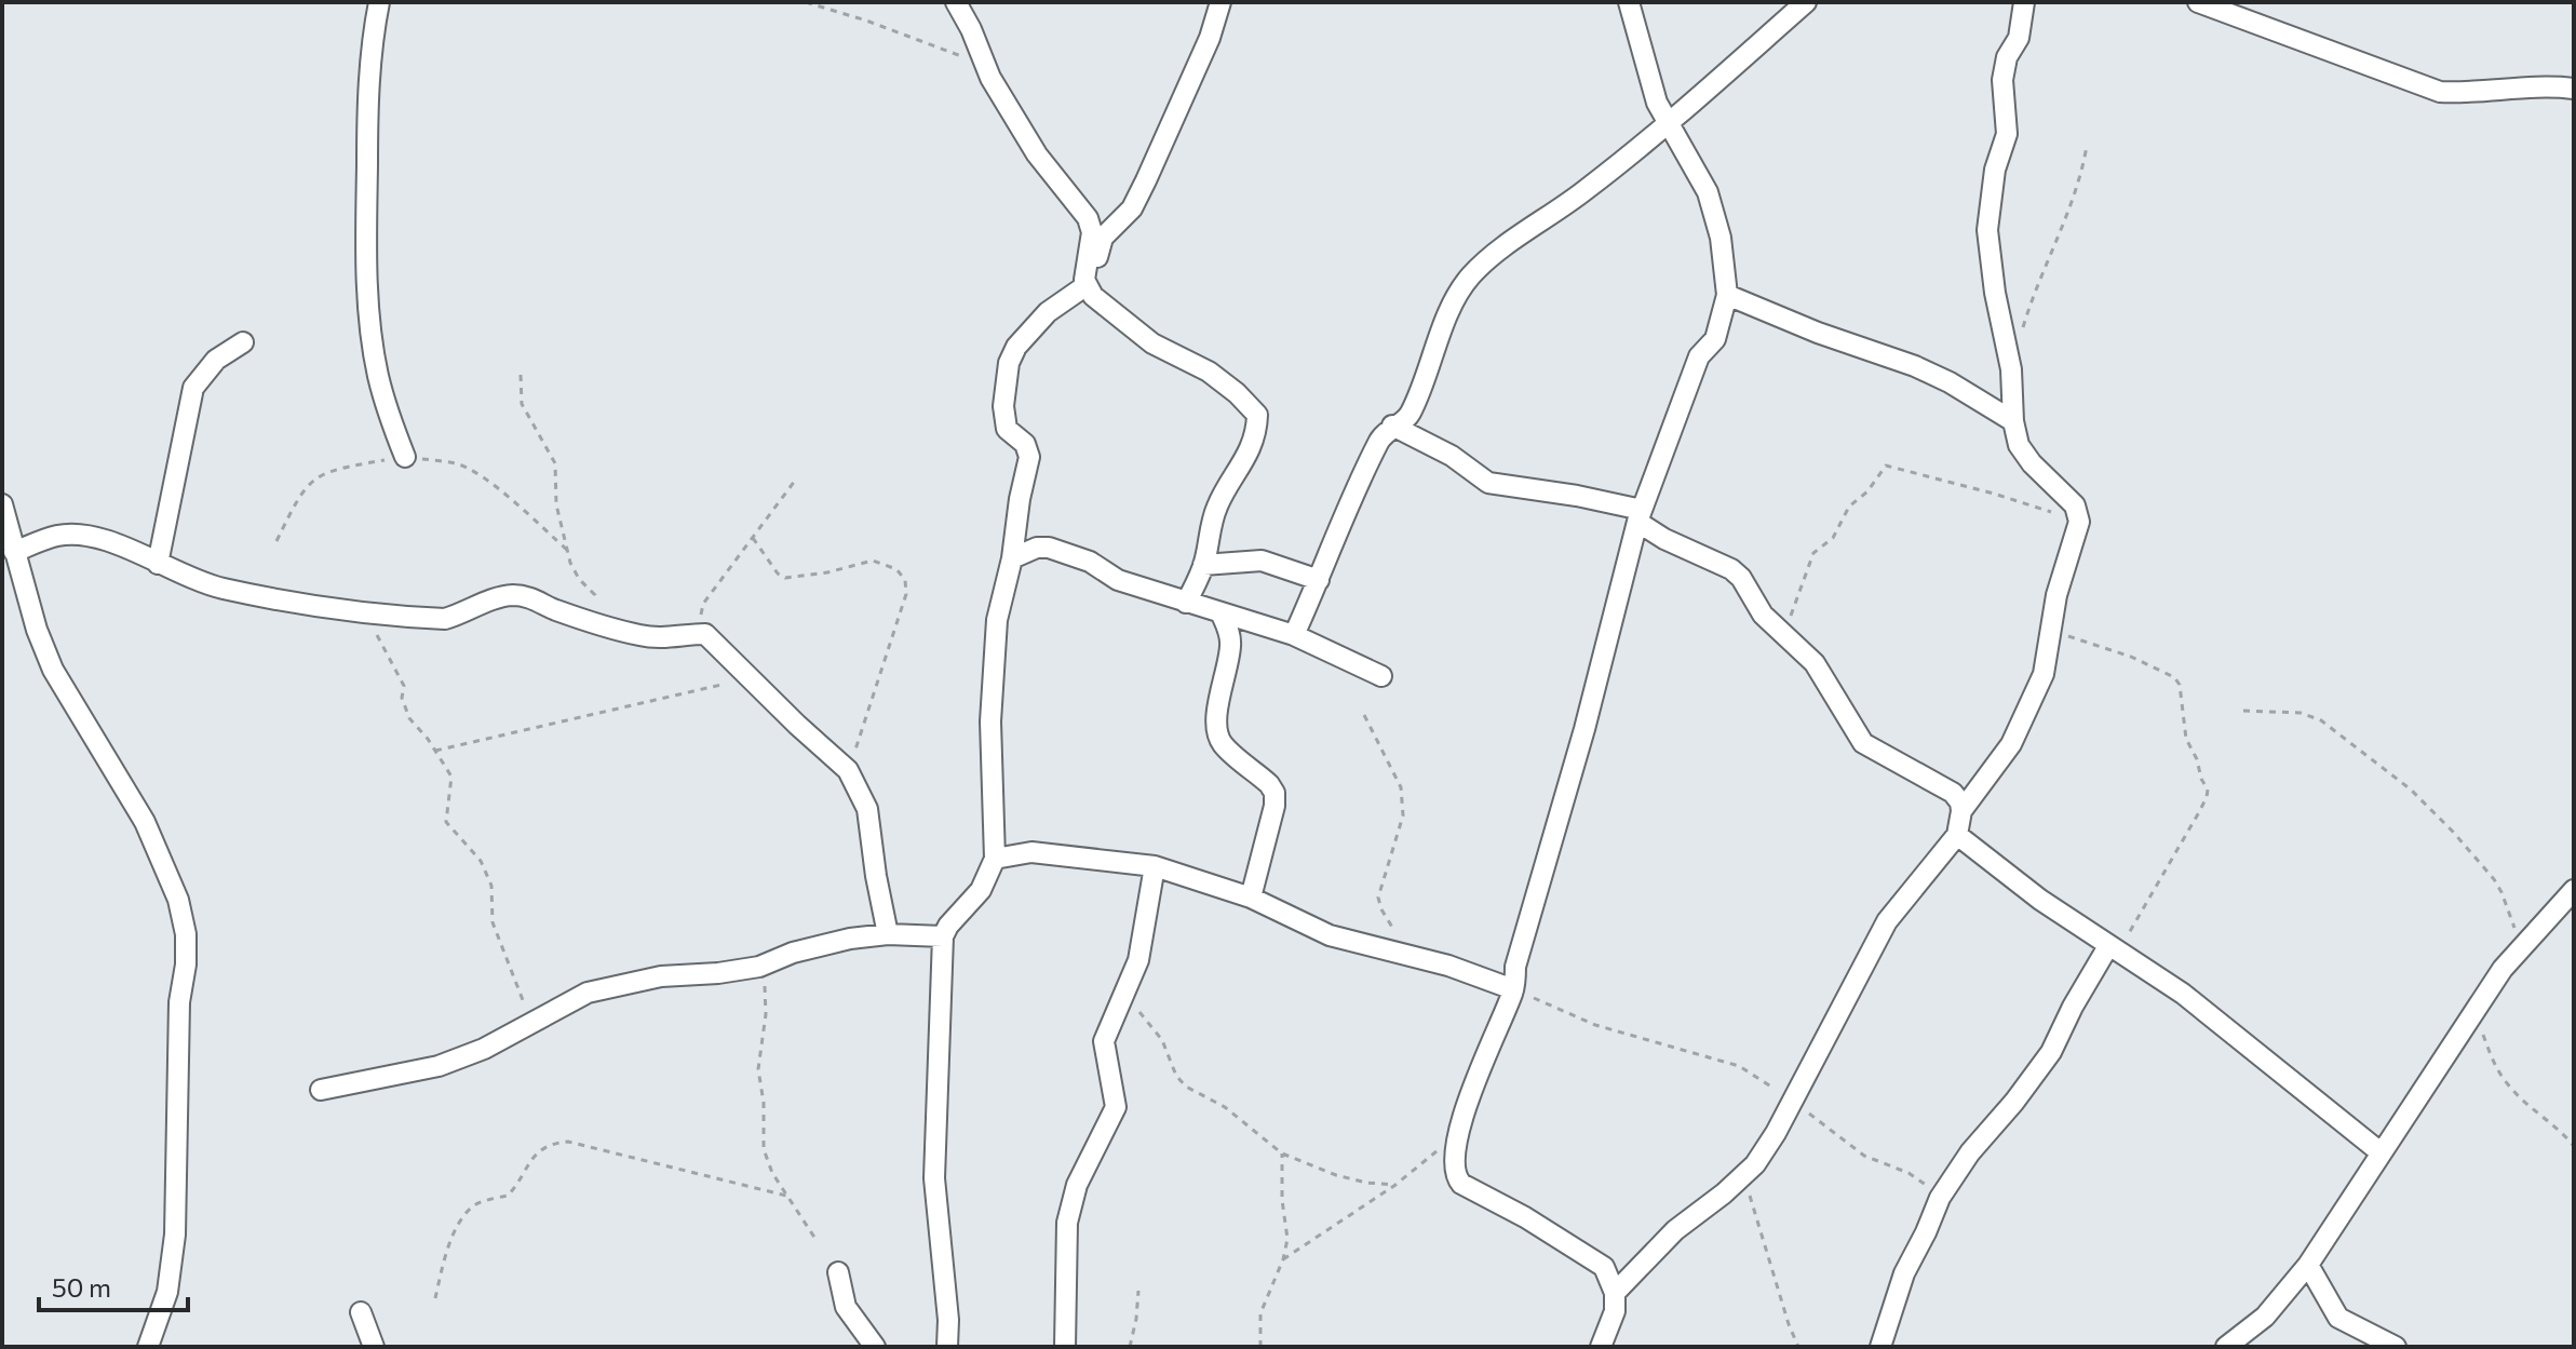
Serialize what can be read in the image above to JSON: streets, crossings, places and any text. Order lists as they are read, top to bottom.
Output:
{
  "scale_bar": "50 m"
}
